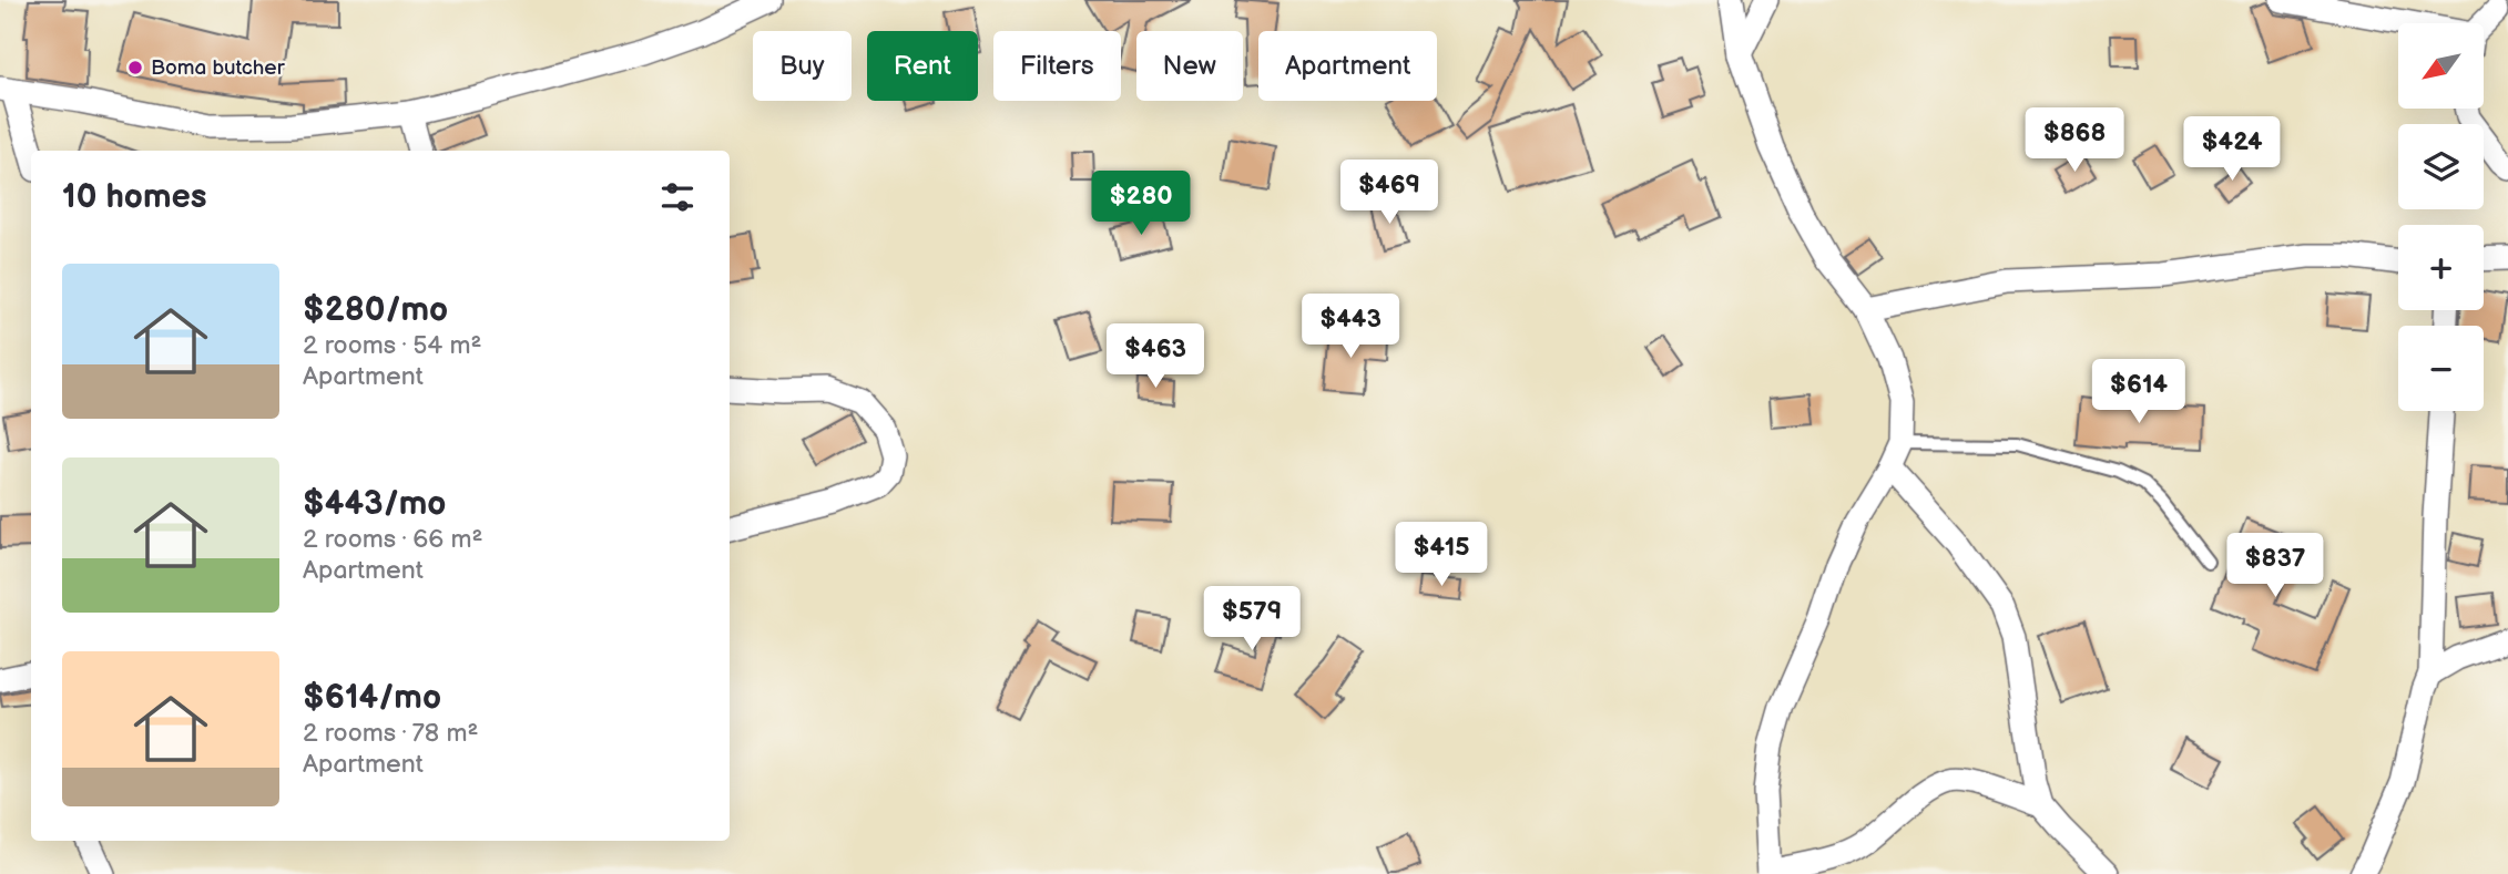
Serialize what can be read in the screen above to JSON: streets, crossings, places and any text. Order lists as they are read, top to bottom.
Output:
{
  "places": ["Boma butcher"],
  "north": "bottom left",
  "page": {
    "map_buttons": ["+", "−"],
    "chip": [
      "Buy",
      "Rent",
      "Filters",
      "New",
      "Apartment"
    ],
    "price": [
      "$868",
      "$424",
      "$469",
      "$280",
      "$443",
      "$463",
      "$614",
      "$415",
      "$837",
      "$579"
    ],
    "heading": "10 homes",
    "list": [
      {
        "name": "$280/mo",
        "note": "2 rooms · 54 m² · Apartment"
      },
      {
        "name": "$443/mo",
        "note": "2 rooms · 66 m² · Apartment"
      },
      {
        "name": "$614/mo",
        "note": "2 rooms · 78 m² · Apartment"
      }
    ]
  }
}
